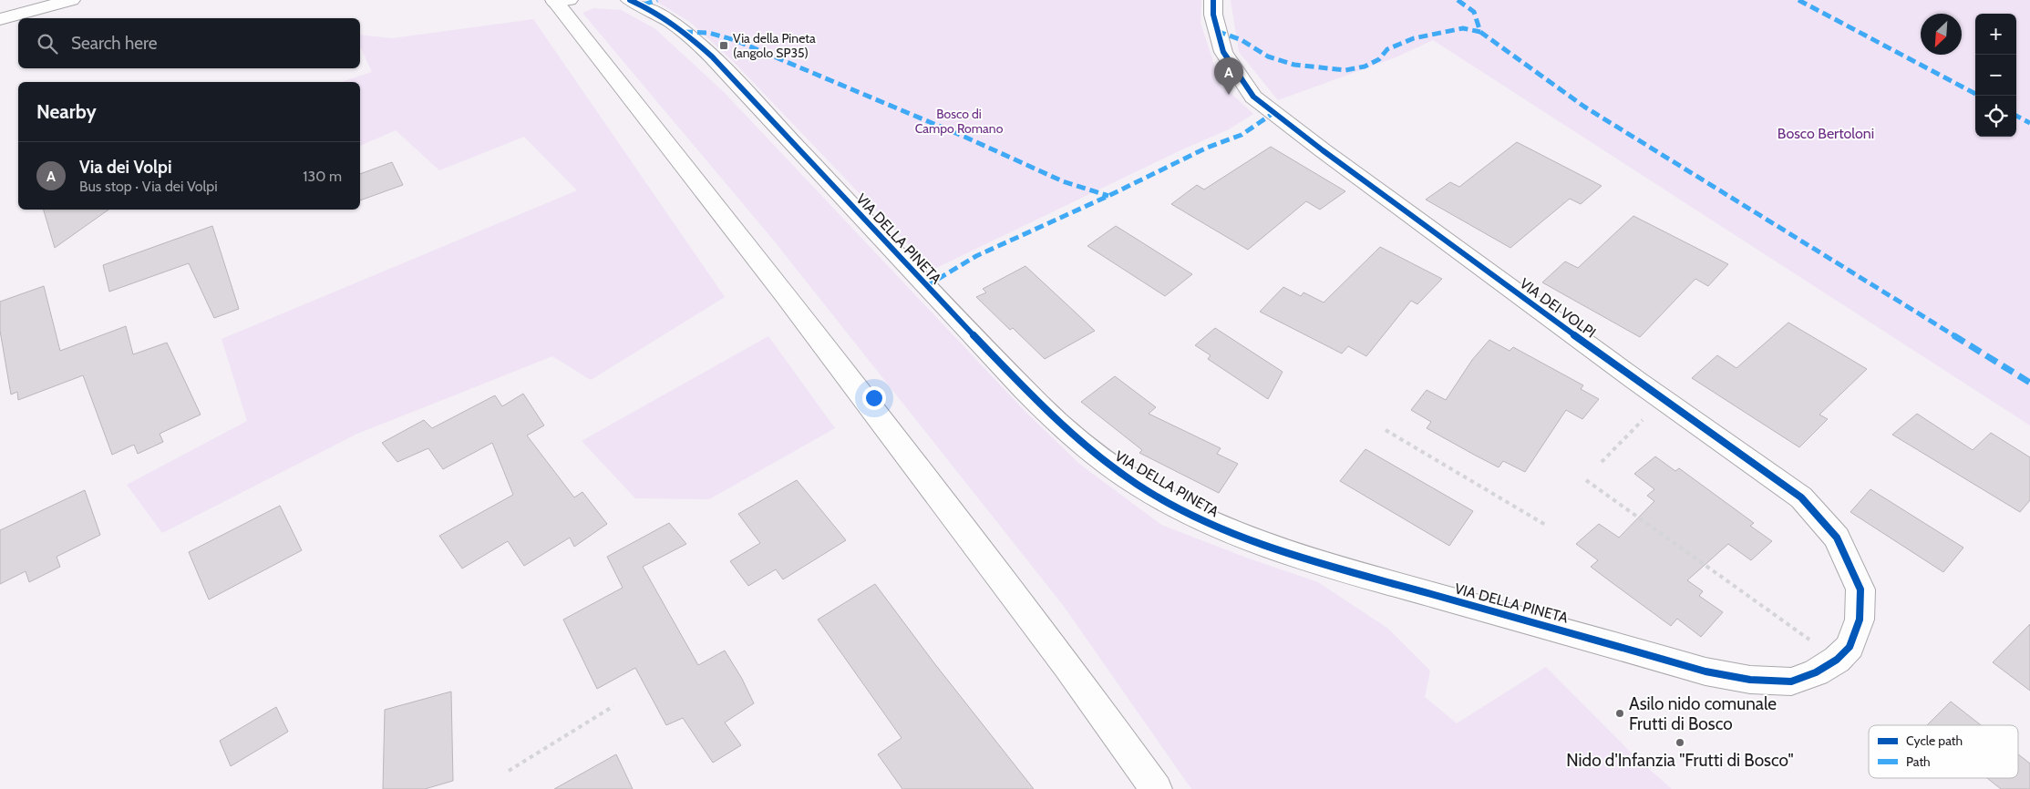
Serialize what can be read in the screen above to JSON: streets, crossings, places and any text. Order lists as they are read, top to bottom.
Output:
{
  "streets": {
    "street": ["VIA DELLA PINETA", "VIA DEI VOLPI"]
  },
  "crossings": [
    ["VIA DELLA PINETA", "VIA DEI VOLPI"]
  ],
  "parks": ["Bosco di Campo Romano", "Bosco Bertoloni"],
  "places": {
    "transit": ["Via della Pineta (angolo SP35)"],
    "other": ["Asilo nido comunale Frutti di Bosco", "Nido d'Infanzia \"Frutti di Bosco\""]
  },
  "legend": ["Cycle path", "Path"],
  "north": "bottom left",
  "page": {
    "map_buttons": ["+", "−"],
    "search": "Search here",
    "pins": "A",
    "heading": "Nearby",
    "list": [
      {
        "mark": "A",
        "name": "Via dei Volpi",
        "note": "Bus stop · Via dei Volpi",
        "value": "130 m"
      }
    ]
  }
}
